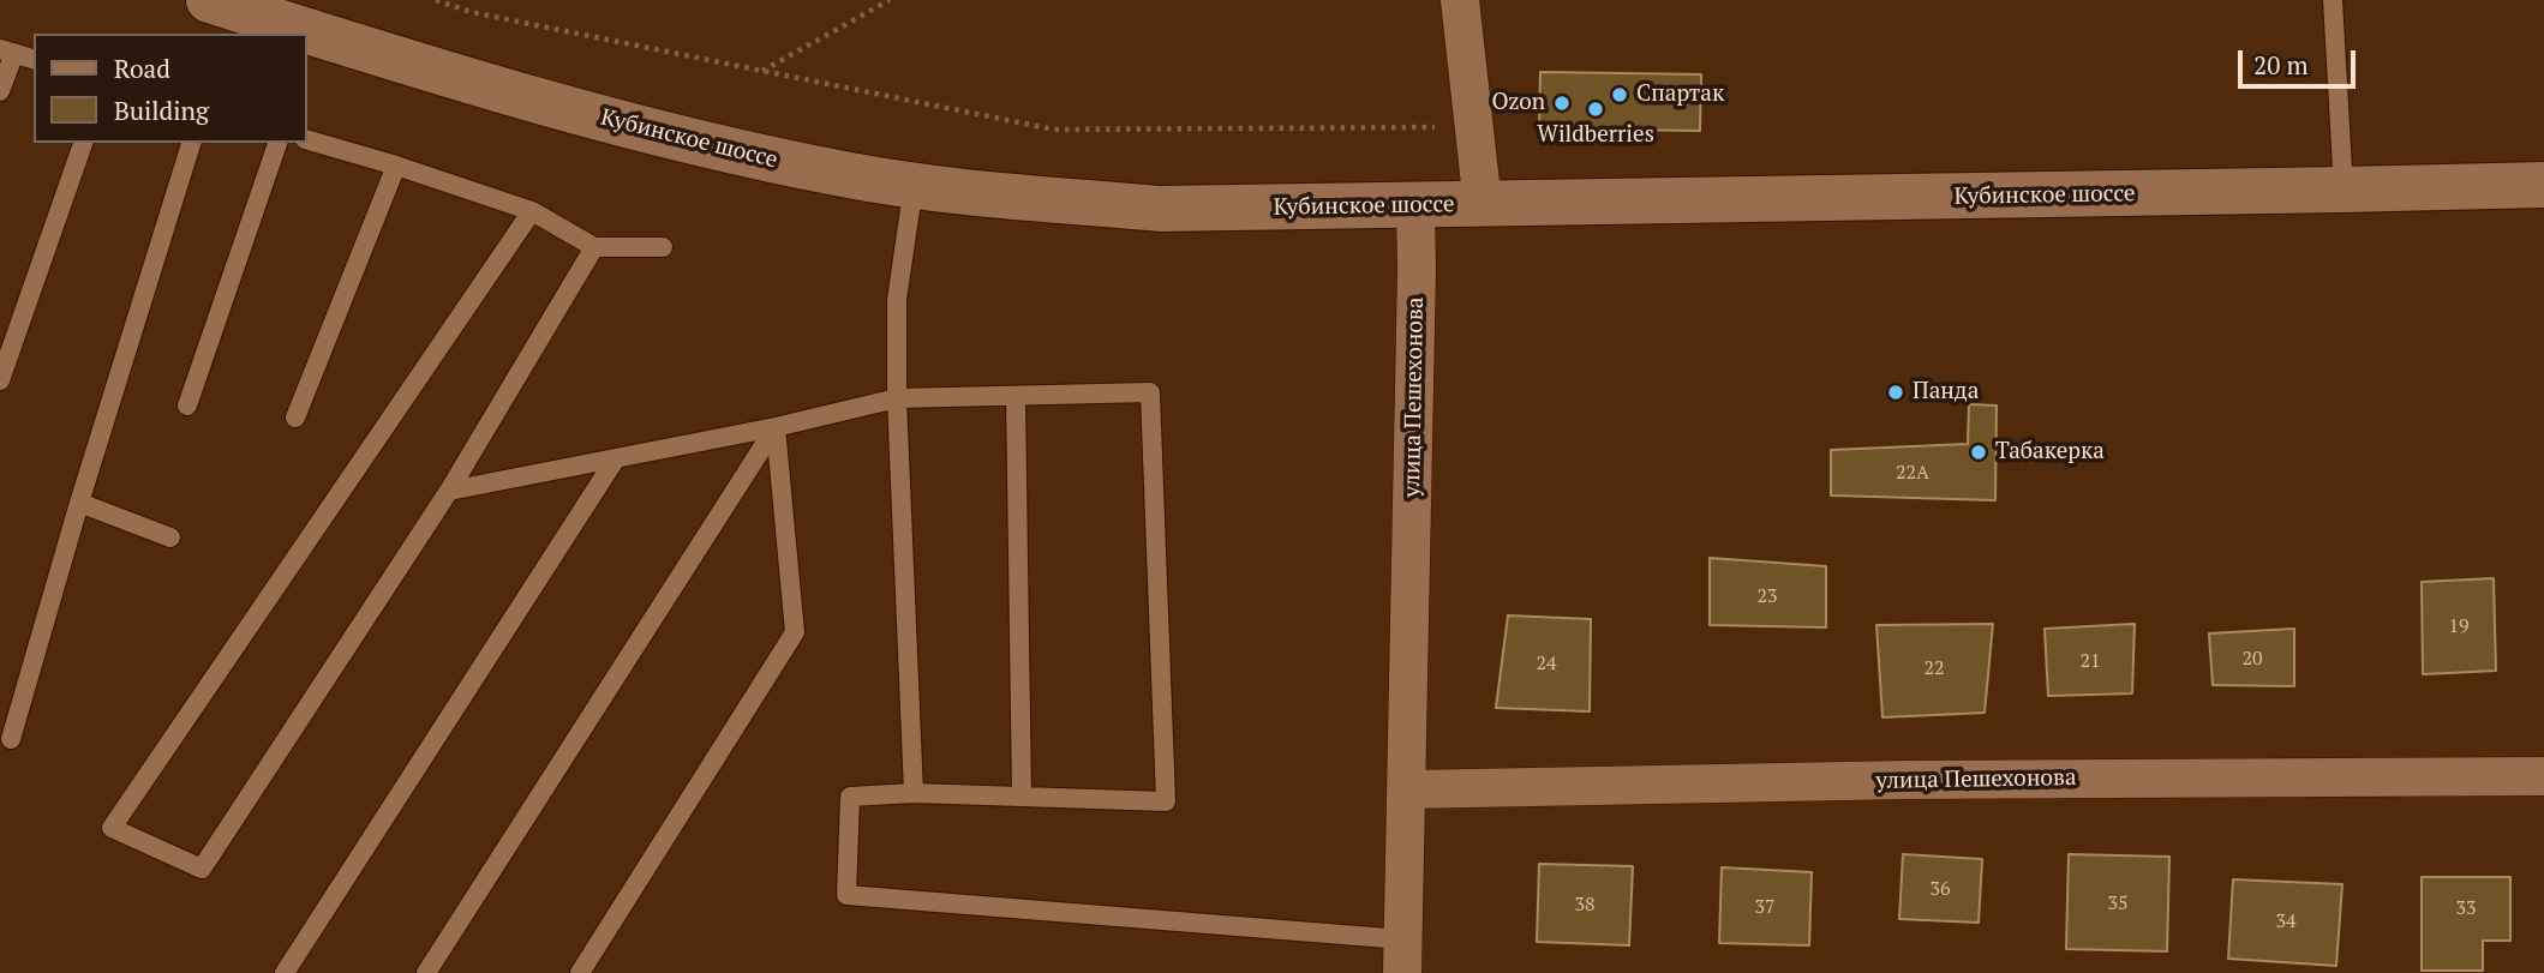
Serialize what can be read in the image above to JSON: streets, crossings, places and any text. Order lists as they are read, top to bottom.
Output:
{
  "streets": {
    "main road": ["Кубинское шоссе"],
    "street": ["улица Пешехонова"]
  },
  "crossings": [
    ["Кубинское шоссе", "улица Пешехонова"]
  ],
  "places": [
    "Спартак",
    "Ozon",
    "Wildberries",
    "Панда",
    "Табакерка"
  ],
  "house_numbers": [
    "22А",
    "23",
    "19",
    "20",
    "21",
    "24",
    "22",
    "36",
    "35",
    "38",
    "37",
    "33",
    "34"
  ],
  "legend": ["Road", "Building"],
  "scale_bar": "20 m"
}
